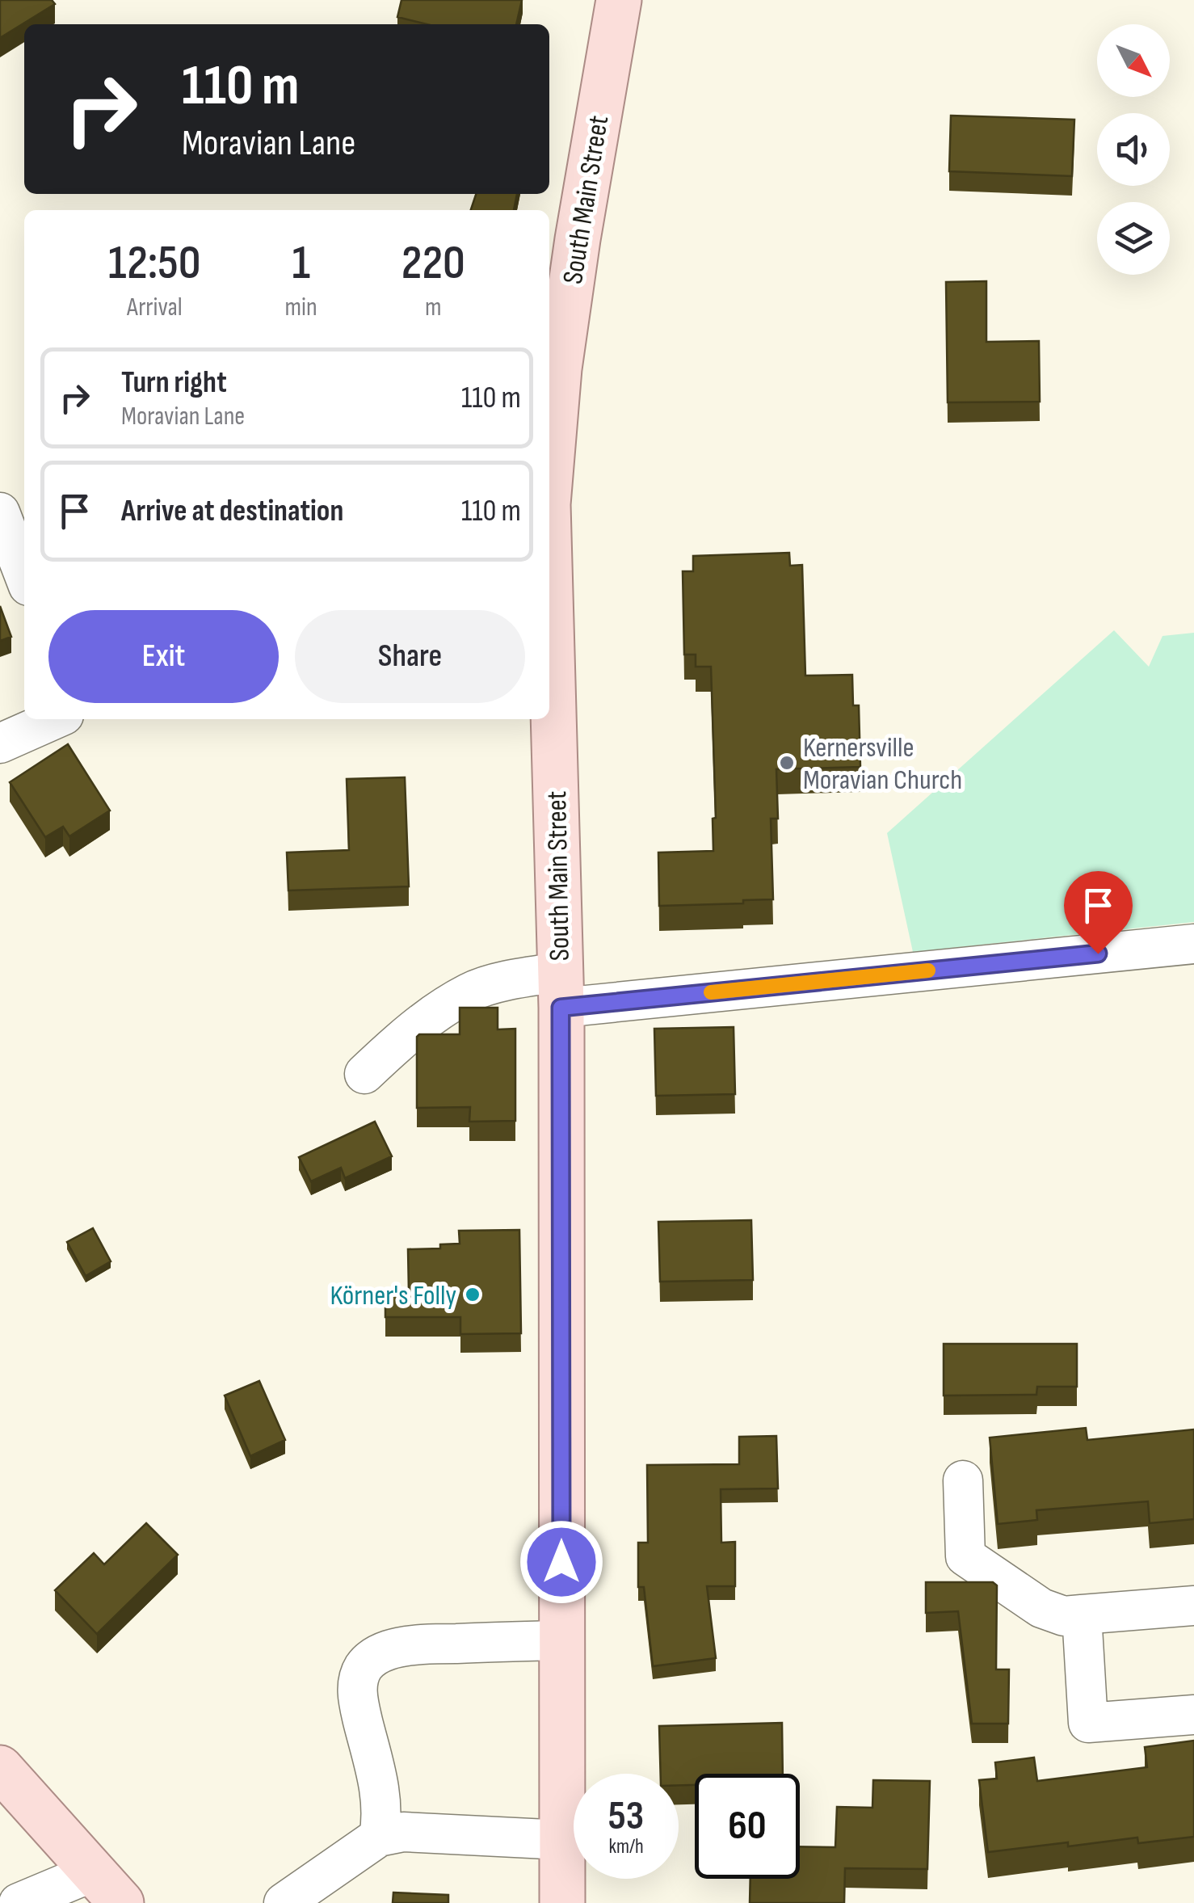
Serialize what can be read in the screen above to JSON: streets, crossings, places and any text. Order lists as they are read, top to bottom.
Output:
{
  "streets": {
    "main road": ["South Main Street"]
  },
  "places": ["Kernersville Moravian Church", "Körner's Folly"],
  "north": "bottom right",
  "page": {
    "turn": ["110 m", "Moravian Lane"],
    "eta": [
      "12:50",
      "Arrival",
      "1",
      "min",
      "220",
      "m"
    ],
    "list": [
      {
        "name": "Turn right",
        "note": "Moravian Lane",
        "value": "110 m"
      },
      {
        "name": "Arrive at destination",
        "value": "110 m"
      }
    ],
    "buttons": ["Exit", "Share"],
    "speed": "53 km/h",
    "limit": "60"
  }
}
